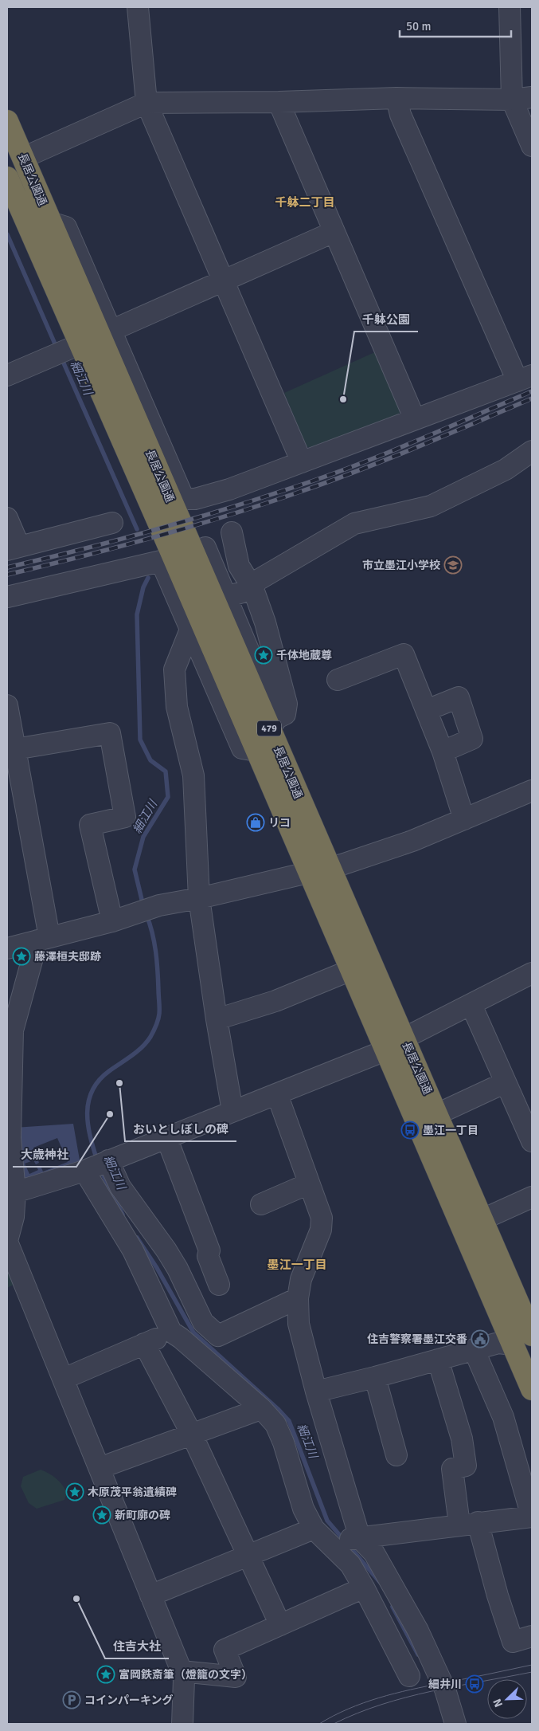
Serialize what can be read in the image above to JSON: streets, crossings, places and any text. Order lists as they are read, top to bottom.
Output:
{
  "streets": {
    "highway": ["長居公園通", "479"]
  },
  "districts": ["千躰二丁目", "墨江一丁目"],
  "water": ["細江川"],
  "places": {
    "other": [
      "千躰公園",
      "おいとしぼしの碑",
      "大歳神社",
      "住吉大社"
    ],
    "school or university": ["市立墨江小学校"],
    "place": [
      "千体地蔵尊",
      "藤澤桓夫邸跡",
      "木原茂平翁遺績碑",
      "新町廓の碑",
      "富岡鉄斎筆（燈籠の文字）"
    ],
    "shop": ["リコ"],
    "bus stop": ["墨江一丁目", "細井川"],
    "public building": ["住吉警察署墨江交番"],
    "parking": ["コインパーキング"]
  },
  "scale_bar": "50 m",
  "north": "bottom left"
}
